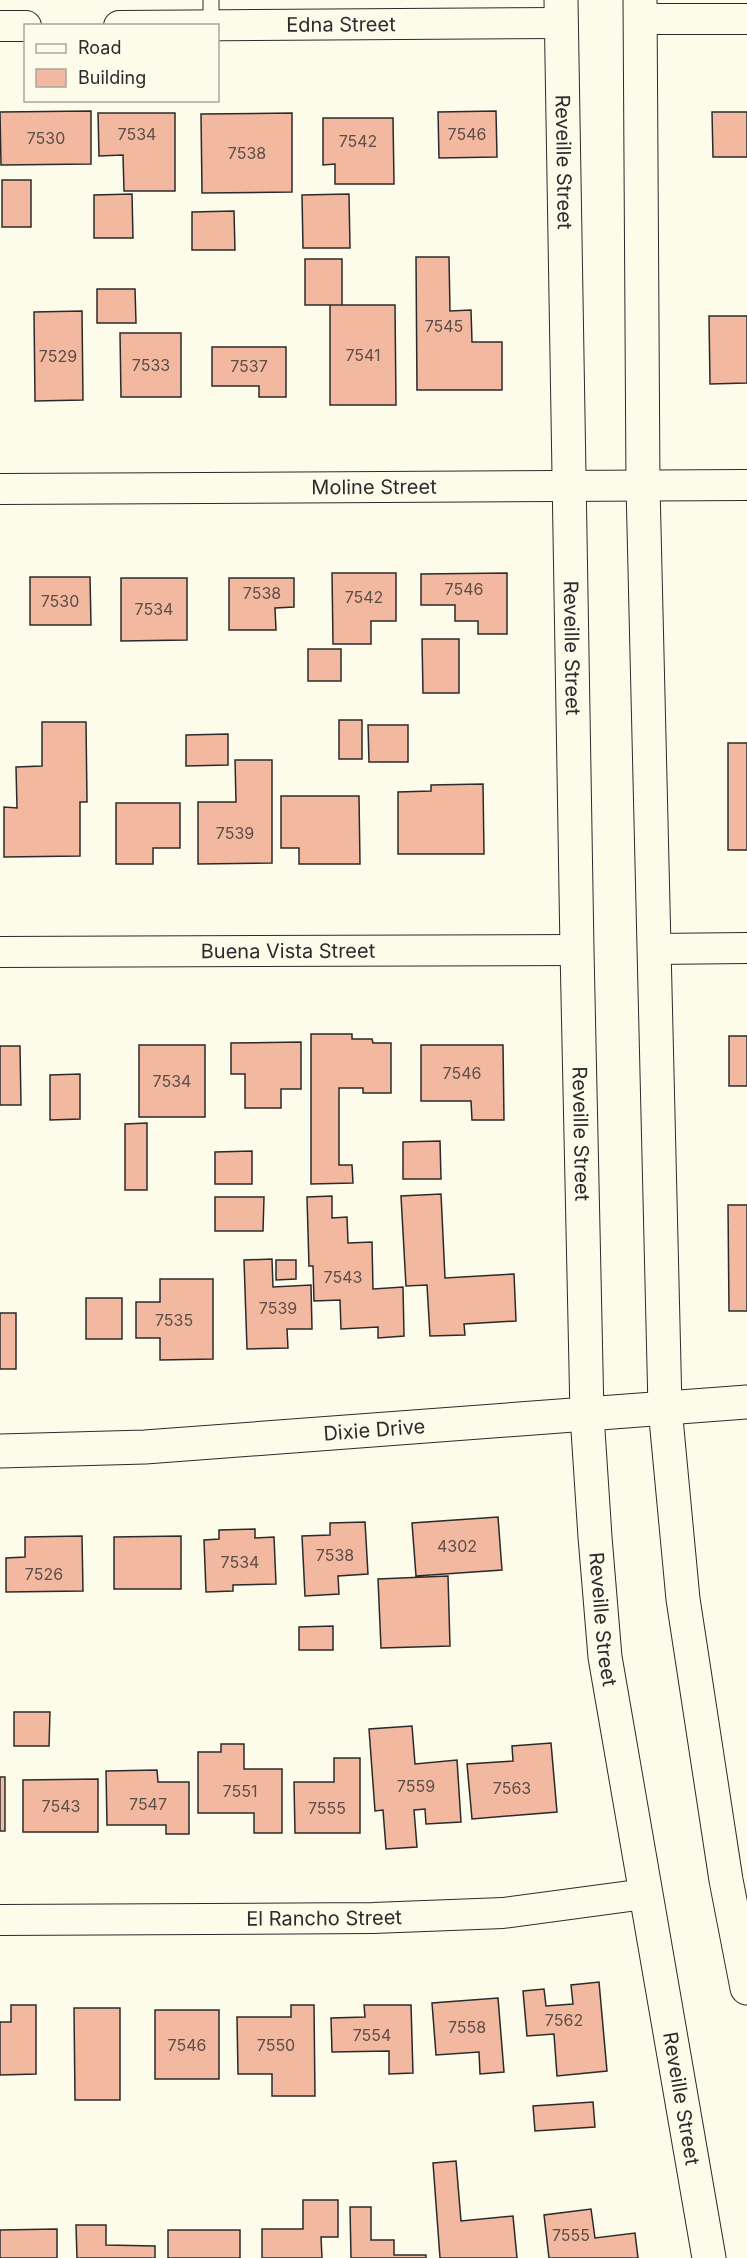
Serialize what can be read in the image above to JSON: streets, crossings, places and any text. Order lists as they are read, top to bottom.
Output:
{
  "streets": {
    "main road": ["Reveille Street", "Dixie Drive"],
    "street": [
      "Edna Street",
      "Moline Street",
      "Buena Vista Street",
      "El Rancho Street"
    ]
  },
  "crossings": [
    ["Edna Street", "Reveille Street"],
    ["Reveille Street", "Moline Street"],
    ["Reveille Street", "Buena Vista Street"],
    ["Reveille Street", "Dixie Drive"],
    ["Reveille Street", "El Rancho Street"]
  ],
  "house_numbers": [
    "7534",
    "7546",
    "7530",
    "7542",
    "7538",
    "7545",
    "7541",
    "7529",
    "7533",
    "7537",
    "7546",
    "7538",
    "7542",
    "7530",
    "7534",
    "7539",
    "7546",
    "7534",
    "7543",
    "7539",
    "7535",
    "4302",
    "7538",
    "7534",
    "7526",
    "7559",
    "7563",
    "7551",
    "7547",
    "7543",
    "7555",
    "7562",
    "7558",
    "7554",
    "7546",
    "7550",
    "7555"
  ],
  "legend": ["Road", "Building"]
}
